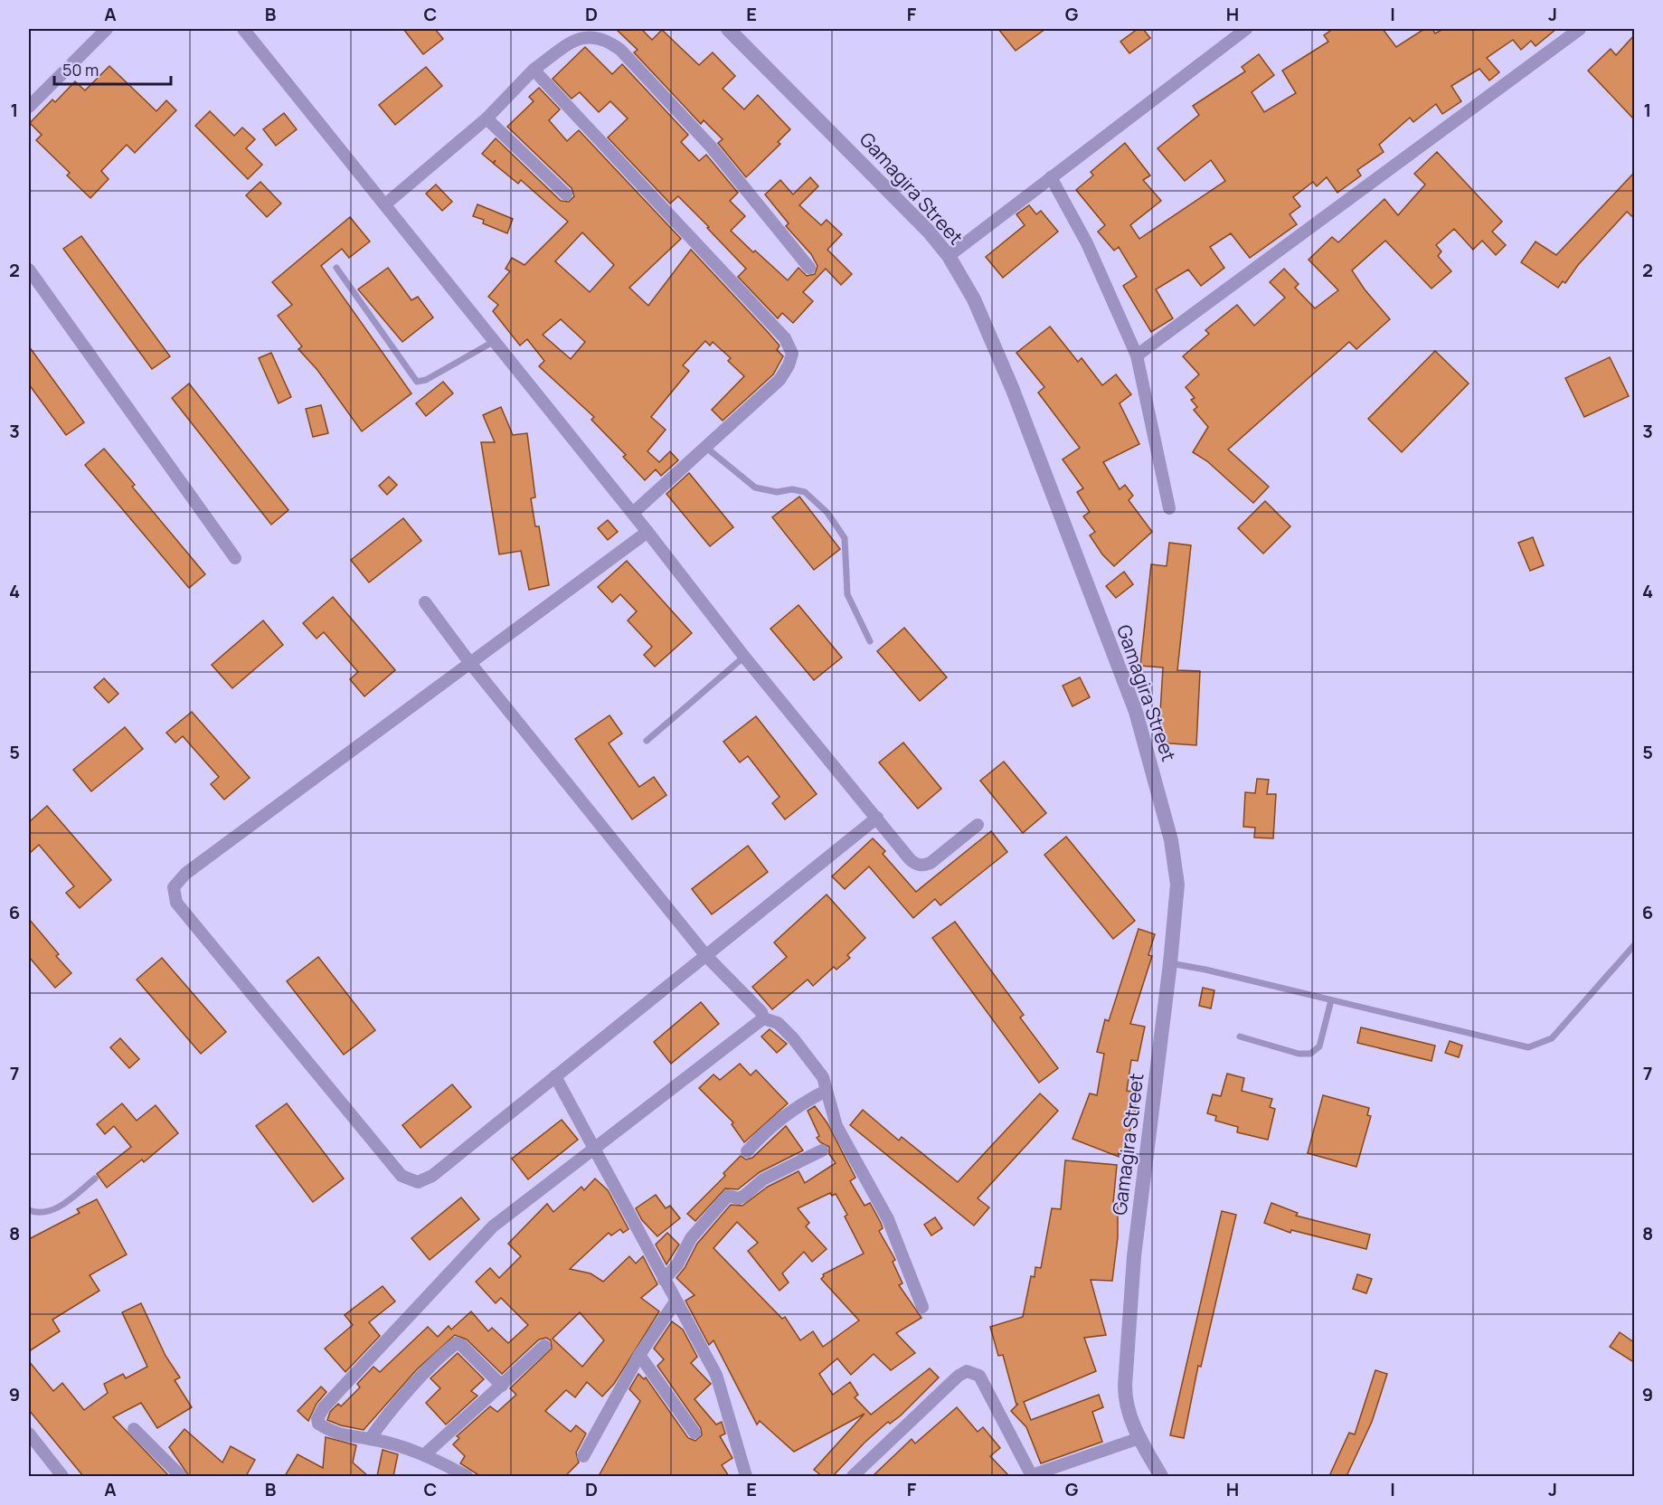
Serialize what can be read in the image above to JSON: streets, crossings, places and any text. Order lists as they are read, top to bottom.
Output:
{
  "streets": {
    "street": ["Gamagira Street"]
  },
  "scale_bar": "50 m",
  "grid": {
    "columns": [
      "A",
      "B",
      "C",
      "D",
      "E",
      "F",
      "G",
      "H",
      "I",
      "J"
    ],
    "rows": [
      "1",
      "2",
      "3",
      "4",
      "5",
      "6",
      "7",
      "8",
      "9"
    ]
  }
}
